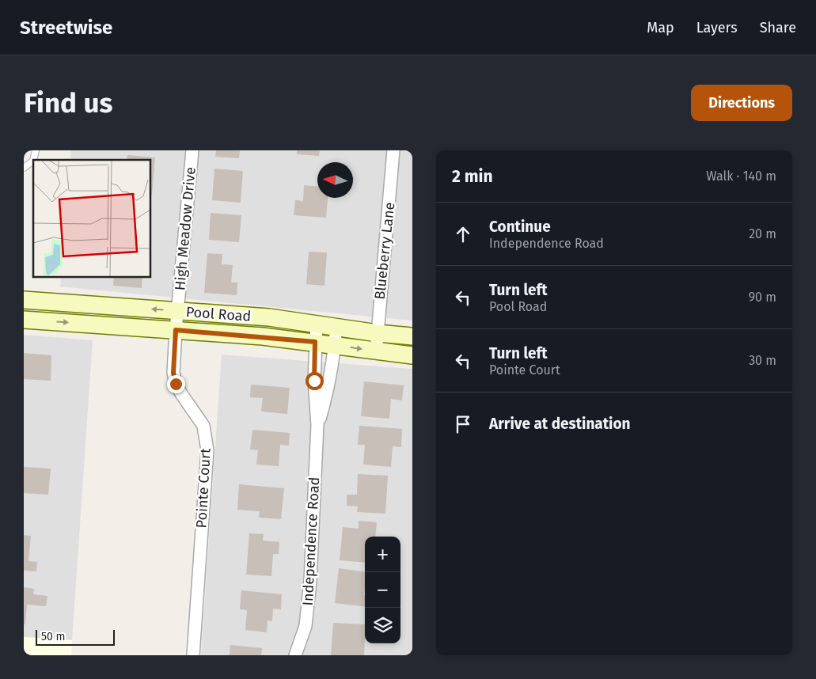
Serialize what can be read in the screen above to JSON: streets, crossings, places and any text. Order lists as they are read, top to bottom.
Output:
{
  "streets": {
    "main road": ["Pool Road"],
    "street": [
      "High Meadow Drive",
      "Blueberry Lane",
      "Pointe Court",
      "Independence Road"
    ]
  },
  "crossings": [
    ["High Meadow Drive", "Pool Road"],
    ["High Meadow Drive", "Pointe Court"],
    ["Blueberry Lane", "Pool Road"],
    ["Pool Road", "Pointe Court"],
    ["Pool Road", "Independence Road"]
  ],
  "scale_bar": "50 m",
  "north": "left",
  "page": {
    "header": "Streetwise",
    "nav": ["Map", "Layers", "Share"],
    "buttons": "Directions",
    "title": "Find us",
    "heading": ["2 min", "Walk · 140 m"],
    "list": [
      ["Continue", "Independence Road", "20 m"],
      ["Turn left", "Pool Road", "90 m"],
      ["Turn left", "Pointe Court", "30 m"],
      "Arrive at destination"
    ],
    "map_buttons": ["+", "−"],
    "scale": "50 m"
  }
}
